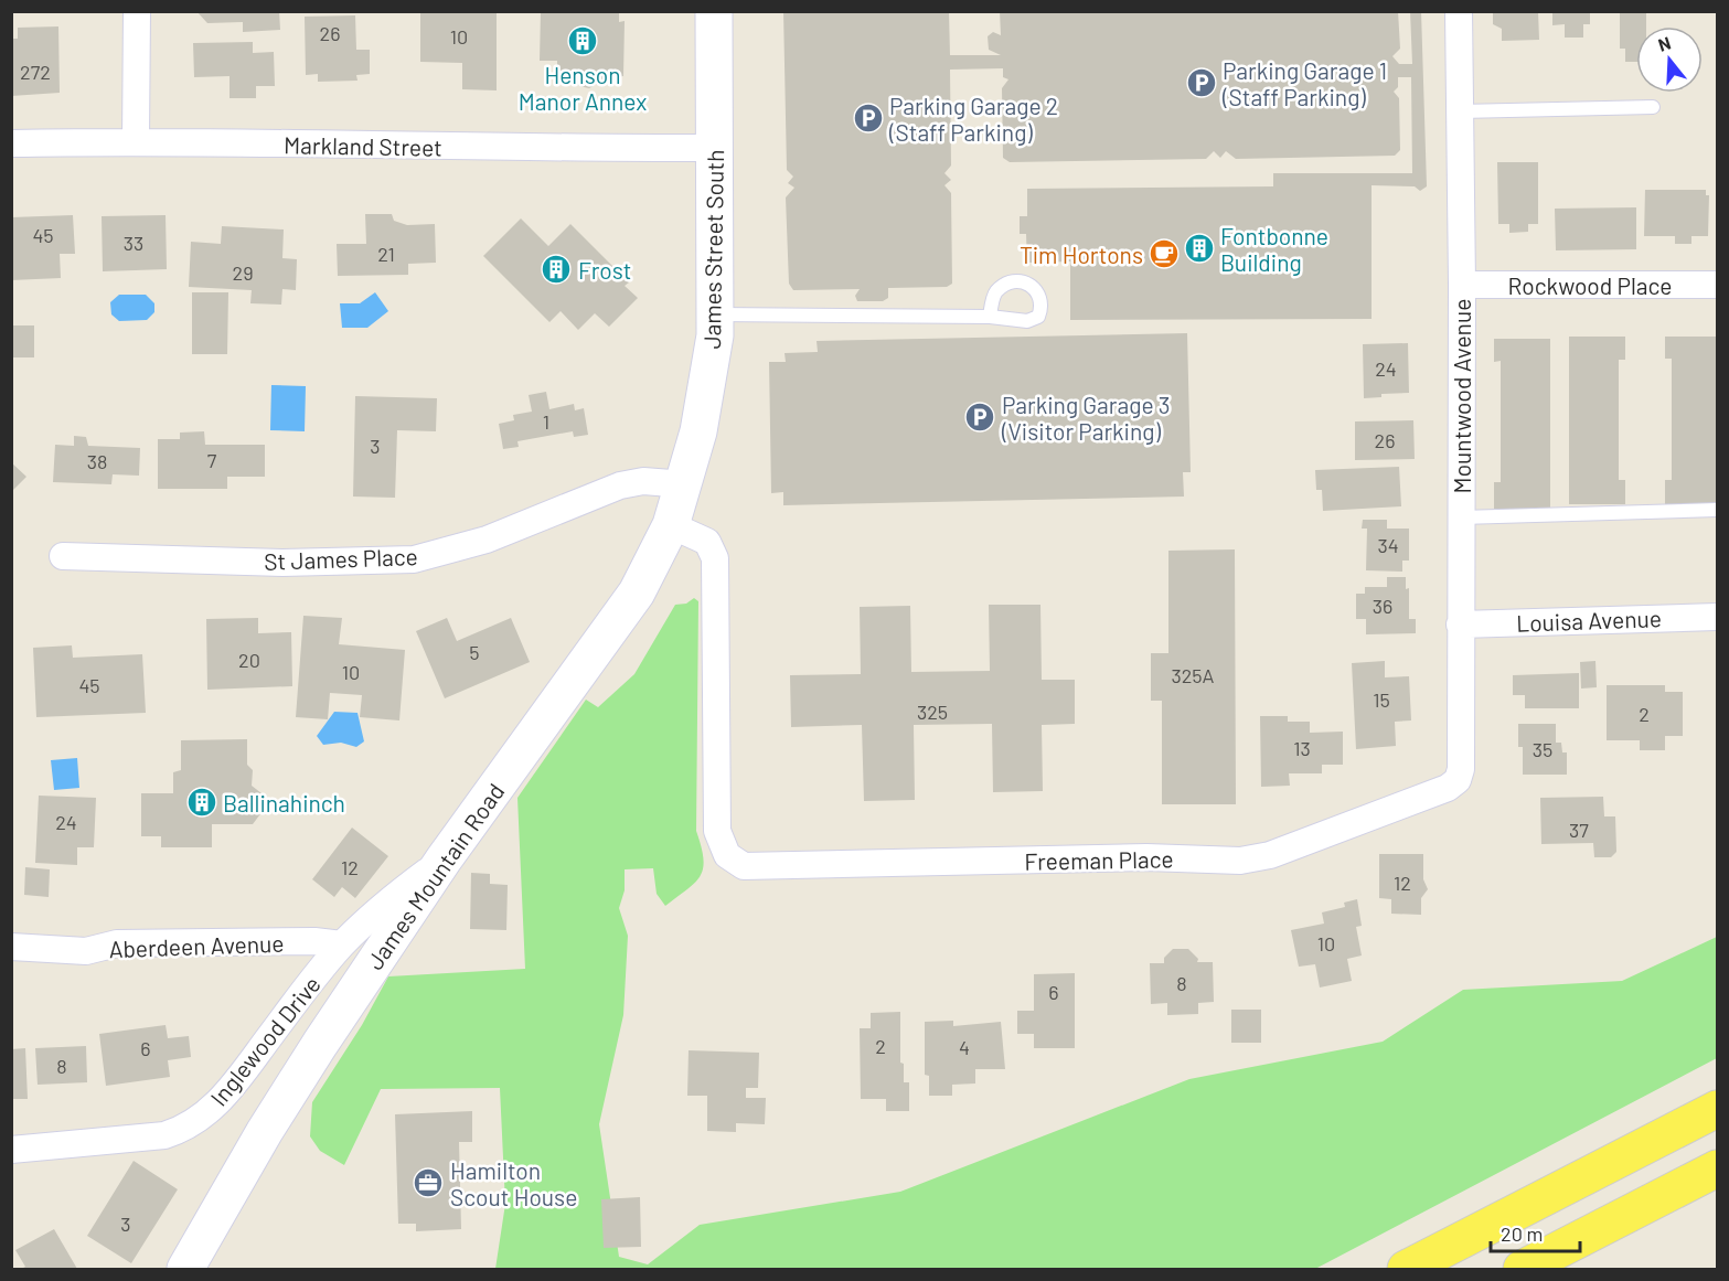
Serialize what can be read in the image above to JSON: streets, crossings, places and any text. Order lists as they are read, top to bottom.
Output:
{
  "streets": {
    "main road": ["James Street South", "James Mountain Road"],
    "street": [
      "Markland Street",
      "Rockwood Place",
      "Mountwood Avenue",
      "St James Place",
      "Louisa Avenue",
      "Freeman Place",
      "Aberdeen Avenue",
      "Inglewood Drive"
    ]
  },
  "crossings": [
    ["Markland Street", "James Street South"],
    ["James Street South", "St James Place"],
    ["James Street South", "James Mountain Road"],
    ["Rockwood Place", "Mountwood Avenue"],
    ["Mountwood Avenue", "Louisa Avenue"],
    ["Mountwood Avenue", "Freeman Place"],
    ["St James Place", "James Mountain Road"],
    ["Freeman Place", "James Mountain Road"],
    ["James Mountain Road", "Inglewood Drive"],
    ["Aberdeen Avenue", "Inglewood Drive"]
  ],
  "places": {
    "building": [
      "Henson Manor Annex",
      "Fontbonne Building",
      "Frost",
      "Ballinahinch"
    ],
    "parking": ["Parking Garage 1 (Staff Parking)", "Parking Garage 2 (Staff Parking)", "Parking Garage 3 (Visitor Parking)"],
    "cafe": ["Tim Hortons"],
    "office": ["Hamilton Scout House"]
  },
  "house_numbers": [
    "26",
    "10",
    "272",
    "45",
    "33",
    "21",
    "29",
    "24",
    "1",
    "26",
    "3",
    "7",
    "38",
    "34",
    "36",
    "5",
    "20",
    "10",
    "325A",
    "45",
    "15",
    "325",
    "2",
    "13",
    "35",
    "24",
    "37",
    "12",
    "12",
    "10",
    "8",
    "6",
    "2",
    "4",
    "6",
    "8",
    "3"
  ],
  "scale_bar": "20 m",
  "north": "top"
}
